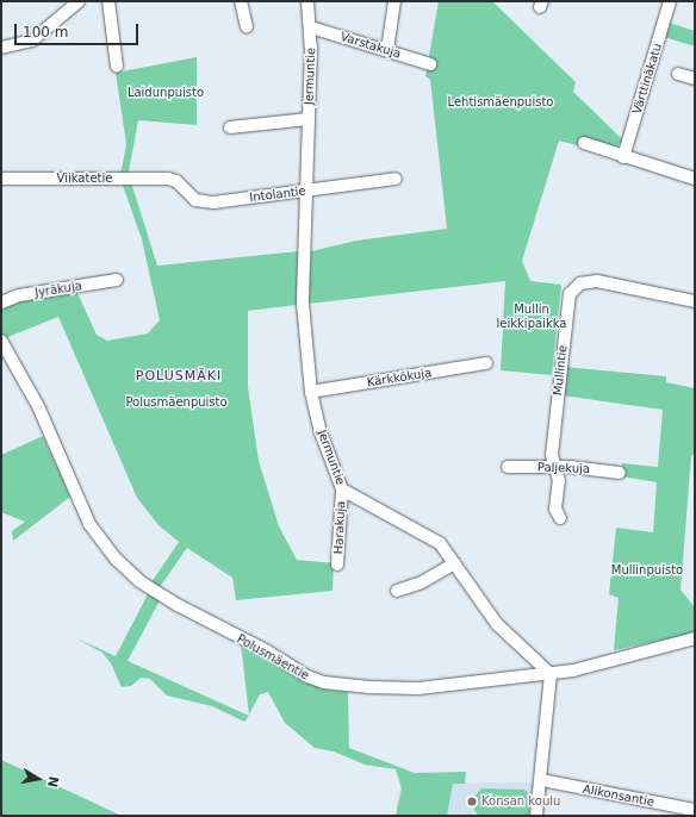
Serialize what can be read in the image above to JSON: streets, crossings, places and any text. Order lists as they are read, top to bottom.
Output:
{
  "streets": {
    "street": [
      "Varstakuja",
      "Jermuntie",
      "Värttinäkatu",
      "Viikatetie",
      "Intolantie",
      "Jyräkuja",
      "Mullintie",
      "Kärkkökuja",
      "Paljekuja",
      "Harakuja",
      "Polusmäentie",
      "Alikonsantie"
    ]
  },
  "crossings": [
    ["Varstakuja", "Jermuntie"],
    ["Jermuntie", "Intolantie"],
    ["Jermuntie", "Kärkkökuja"],
    ["Jermuntie", "Harakuja"],
    ["Jermuntie", "Polusmäentie"],
    ["Viikatetie", "Intolantie"],
    ["Mullintie", "Paljekuja"]
  ],
  "districts": ["POLUSMÄKI"],
  "parks": [
    "Laidunpuisto",
    "Lehtismäenpuisto",
    "Mullin leikkipaikka",
    "Polusmäenpuisto",
    "Mullinpuisto"
  ],
  "places": ["Konsan koulu"],
  "scale_bar": "100 m",
  "north": "right"
}
